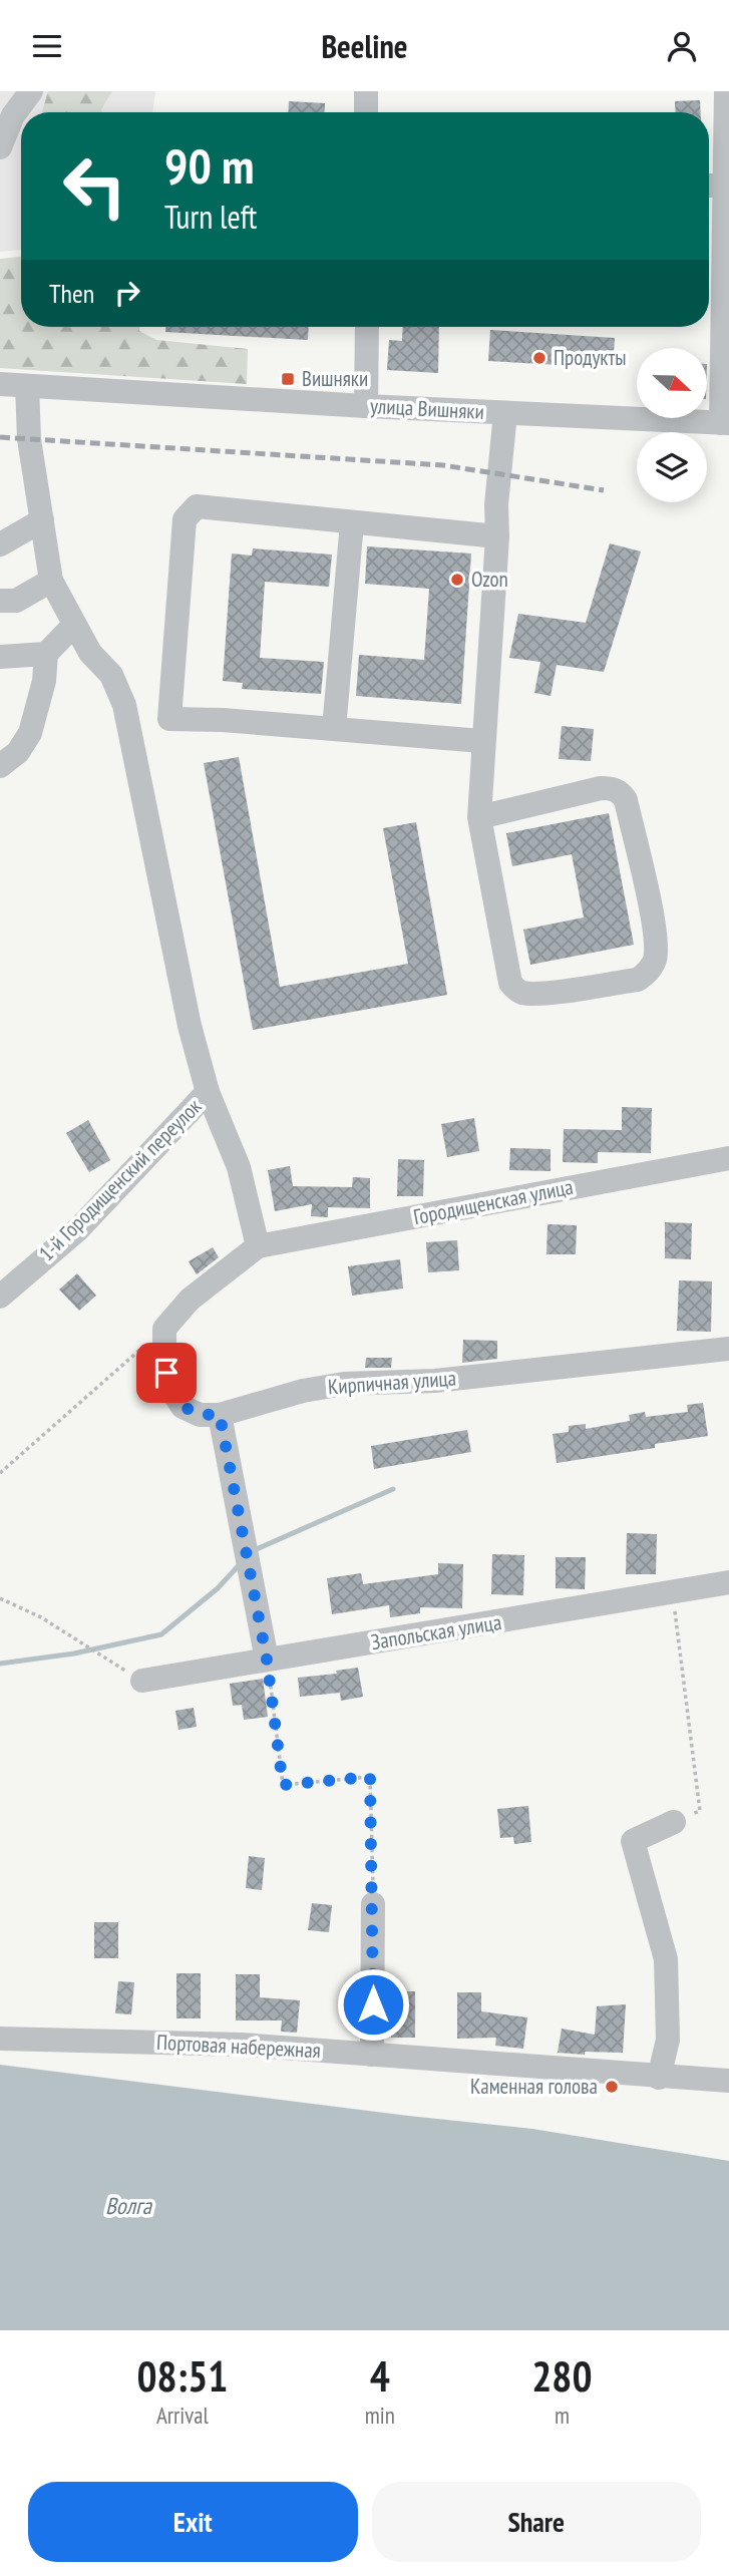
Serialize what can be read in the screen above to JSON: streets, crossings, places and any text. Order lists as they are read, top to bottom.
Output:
{
  "streets": {
    "street": [
      "улица Вишняки",
      "1-й Городищенский переулок",
      "Городищенская улица",
      "Кирпичная улица",
      "Запольская улица",
      "Портовая набережная"
    ]
  },
  "water": ["Волга"],
  "places": {
    "other": ["Продукты", "Ozon", "Каменная голова"],
    "transit": ["Вишняки"]
  },
  "north": "right",
  "page": {
    "header": "Beeline",
    "turn": ["90 m", "Turn left"],
    "then": "Then",
    "eta": [
      "08:51",
      "Arrival",
      "4",
      "min",
      "280",
      "m"
    ],
    "buttons": ["Exit", "Share"]
  }
}
